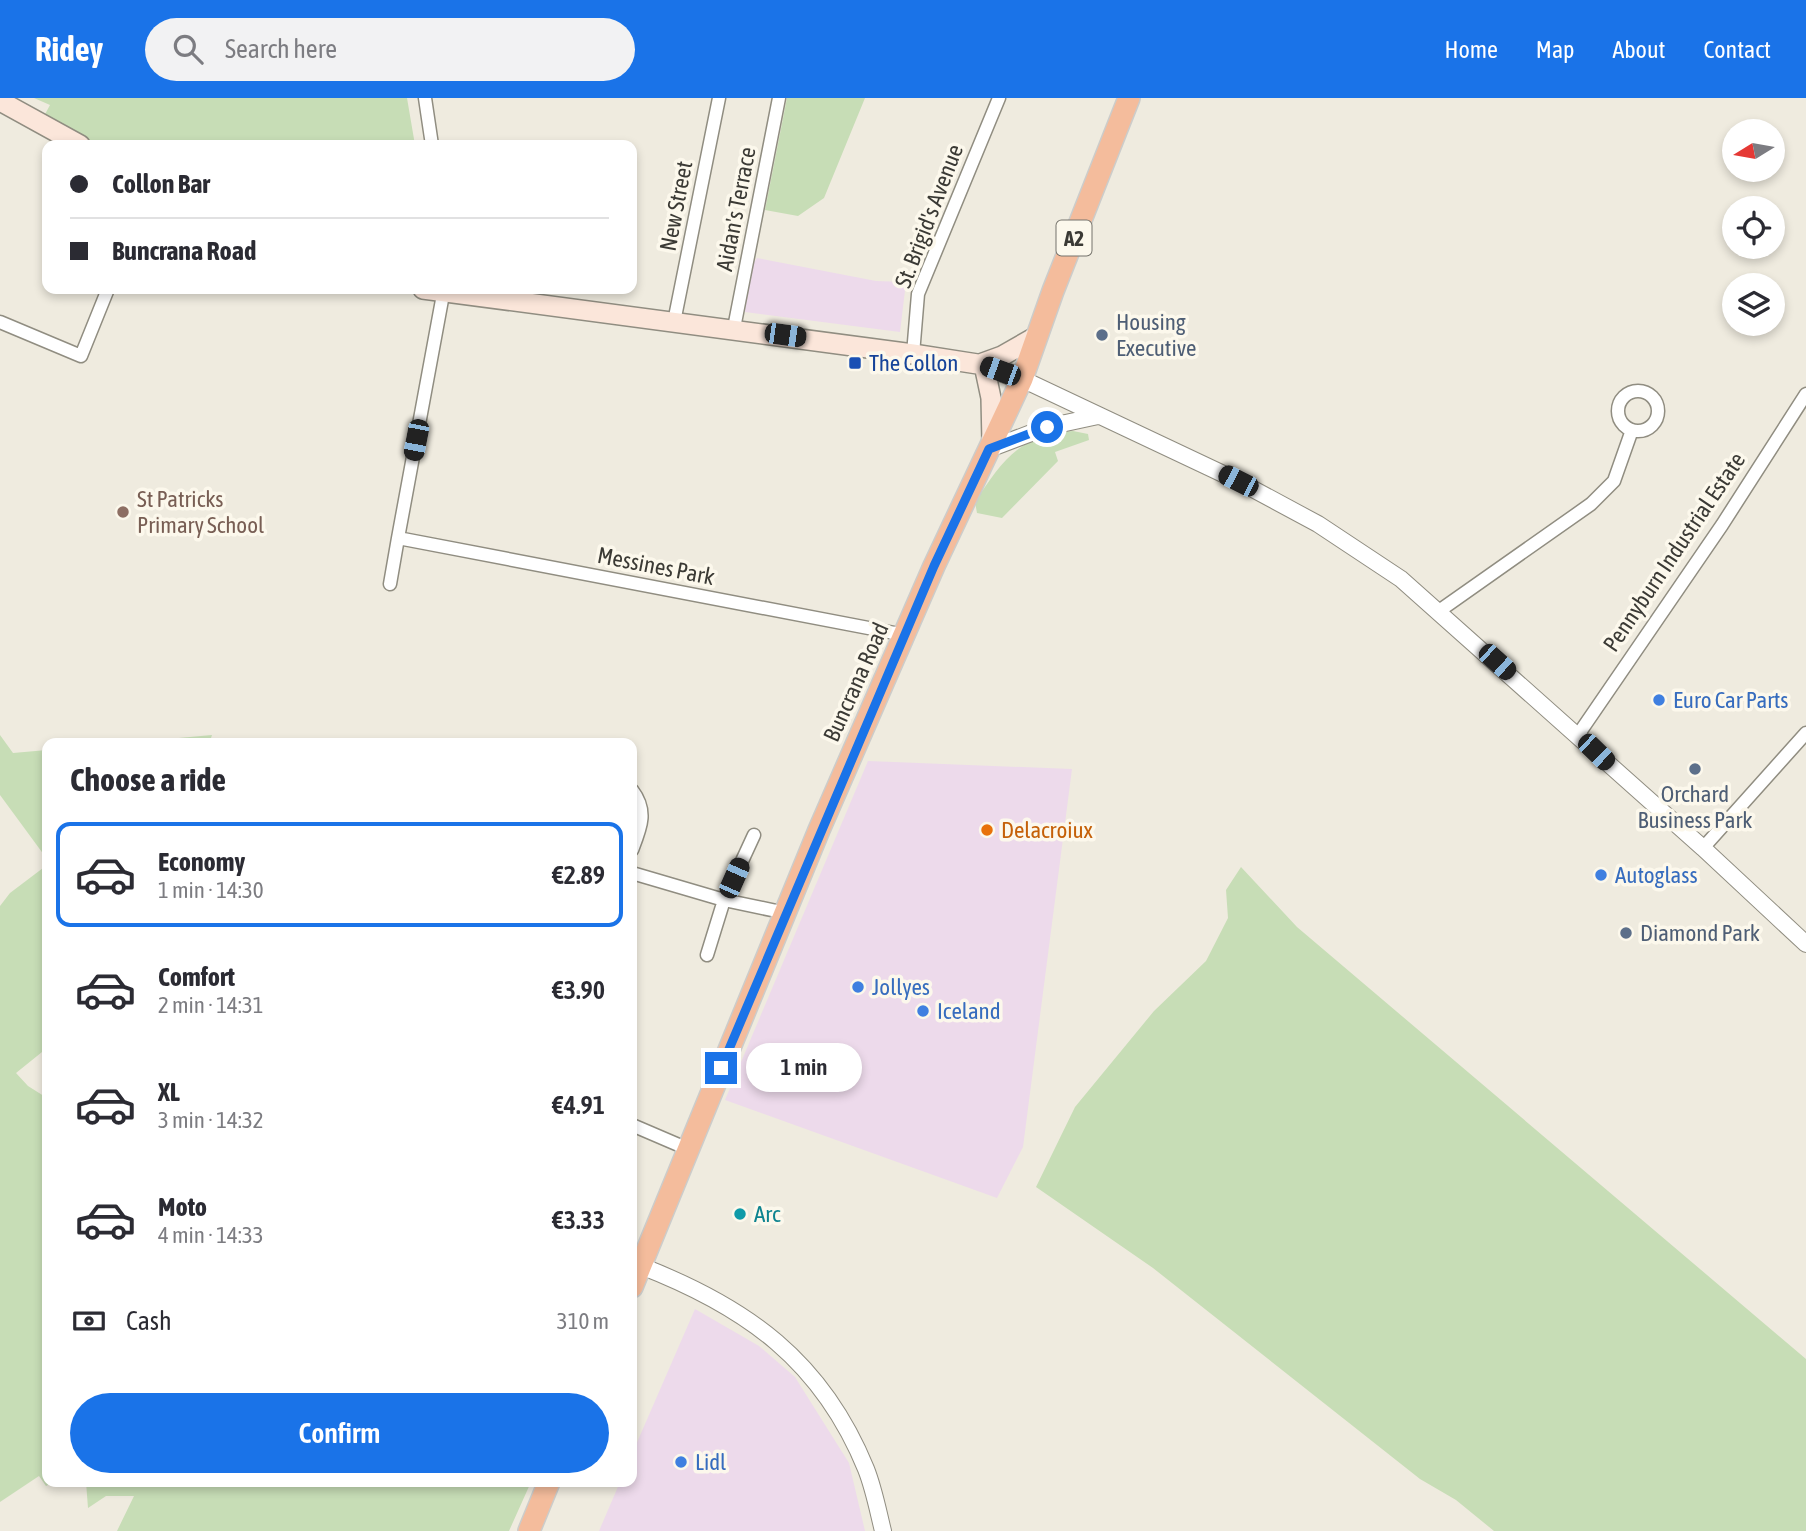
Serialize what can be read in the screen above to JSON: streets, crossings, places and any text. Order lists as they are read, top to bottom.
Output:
{
  "streets": {
    "highway": ["A2", "Buncrana Road"],
    "street": [
      "New Street",
      "Aidan's Terrace",
      "St. Brigid's Avenue",
      "Pennyburn Industrial Estate",
      "Messines Park"
    ]
  },
  "crossings": [
    ["Messines Park", "Buncrana Road"]
  ],
  "places": {
    "other": [
      "Housing Executive",
      "St Patricks Primary School",
      "Euro Car Parts",
      "Orchard Business Park",
      "Delacroiux",
      "Autoglass",
      "Diamond Park",
      "Jollyes",
      "Iceland",
      "Arc",
      "Lidl"
    ],
    "transit": ["The Collon"]
  },
  "north": "left",
  "page": {
    "header": "Ridey",
    "search": "Search here",
    "nav": [
      "Home",
      "Map",
      "About",
      "Contact"
    ],
    "banner": ["Collon Bar", "Buncrana Road"],
    "heading": "Choose a ride",
    "list": [
      {
        "name": "Economy",
        "note": "1 min · 14:30",
        "value": "€2.89"
      },
      {
        "name": "Comfort",
        "note": "2 min · 14:31",
        "value": "€3.90"
      },
      {
        "name": "XL",
        "note": "3 min · 14:32",
        "value": "€4.91"
      },
      {
        "name": "Moto",
        "note": "4 min · 14:33",
        "value": "€3.33"
      }
    ],
    "bubble": "1 min",
    "pay": ["Cash", "310 m"],
    "buttons": "Confirm"
  }
}
